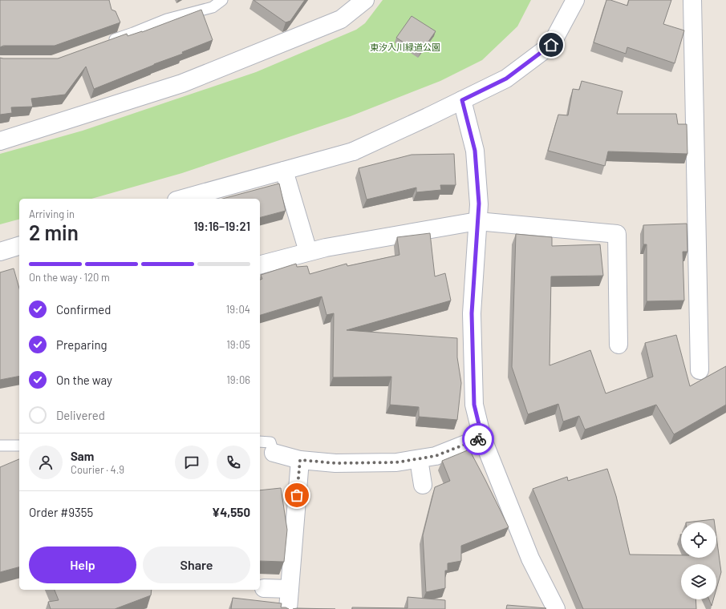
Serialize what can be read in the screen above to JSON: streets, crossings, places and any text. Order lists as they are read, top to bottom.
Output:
{
  "parks": ["東汐入川緑道公園"],
  "page": {
    "heading": ["2 min", "Arriving in", "19:16–19:21"],
    "panel": [
      "Sam",
      "Courier · 4.9",
      "Order #9355",
      "¥4,550"
    ],
    "bar": "On the way · 120 m",
    "list": [
      ["Confirmed", "19:04"],
      ["Preparing", "19:05"],
      ["On the way", "19:06"],
      "Delivered"
    ],
    "buttons": ["Help", "Share"]
  }
}
